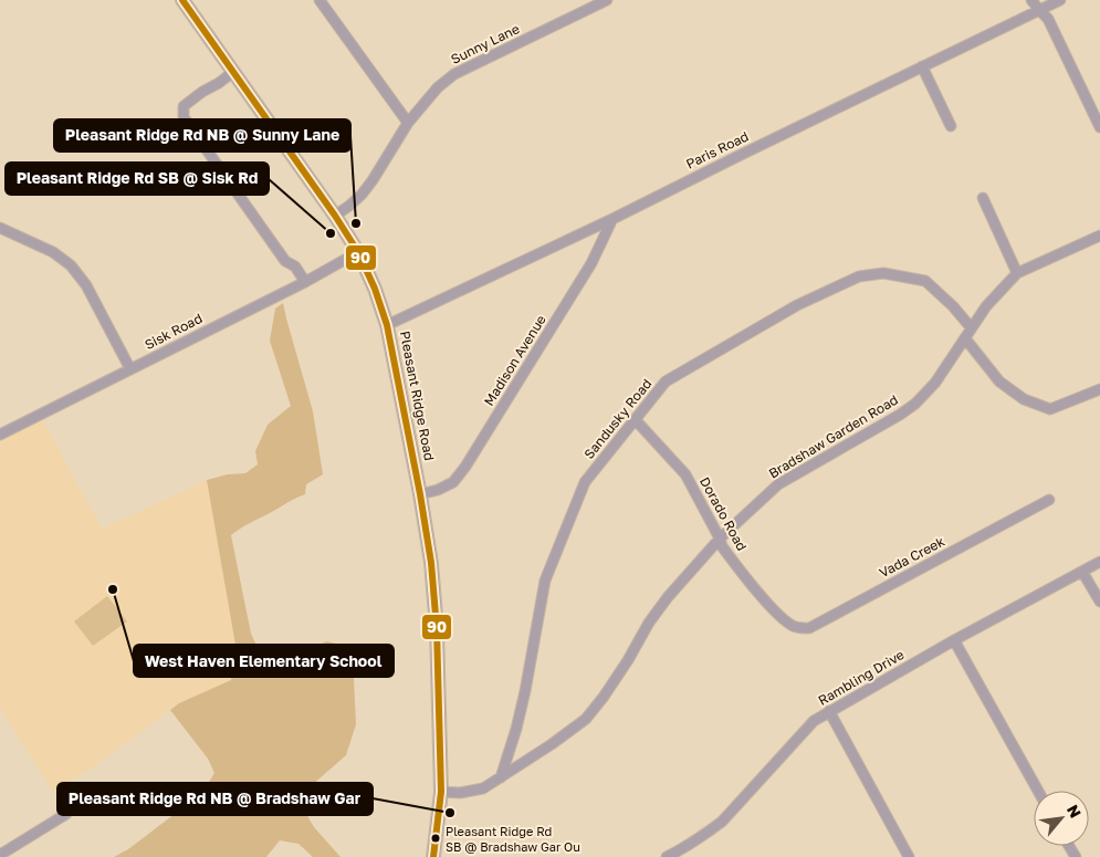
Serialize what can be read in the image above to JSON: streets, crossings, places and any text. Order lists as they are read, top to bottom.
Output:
{
  "streets": {
    "main road": ["Pleasant Ridge Road"],
    "street": [
      "Sunny Lane",
      "Paris Road",
      "Sisk Road",
      "Madison Avenue",
      "Sandusky Road",
      "Bradshaw Garden Road",
      "Dorado Road",
      "Vada Creek",
      "Rambling Drive"
    ]
  },
  "crossings": [
    ["Sunny Lane", "Pleasant Ridge Road"],
    ["Paris Road", "Madison Avenue"],
    ["Paris Road", "Pleasant Ridge Road"],
    ["Sisk Road", "Pleasant Ridge Road"],
    ["Madison Avenue", "Pleasant Ridge Road"],
    ["Pleasant Ridge Road", "Bradshaw Garden Road"],
    ["Sandusky Road", "Bradshaw Garden Road"],
    ["Sandusky Road", "Dorado Road"],
    ["Bradshaw Garden Road", "Dorado Road"],
    ["Dorado Road", "Vada Creek"]
  ],
  "places": [
    "Pleasant Ridge Rd NB @ Sunny Lane",
    "Pleasant Ridge Rd SB @ Sisk Rd",
    "West Haven Elementary School",
    "Pleasant Ridge Rd NB @ Bradshaw Gar",
    "Pleasant Ridge Rd SB @ Bradshaw Gar Ou"
  ],
  "lines": ["transit line 90"],
  "north": "top right"
}
